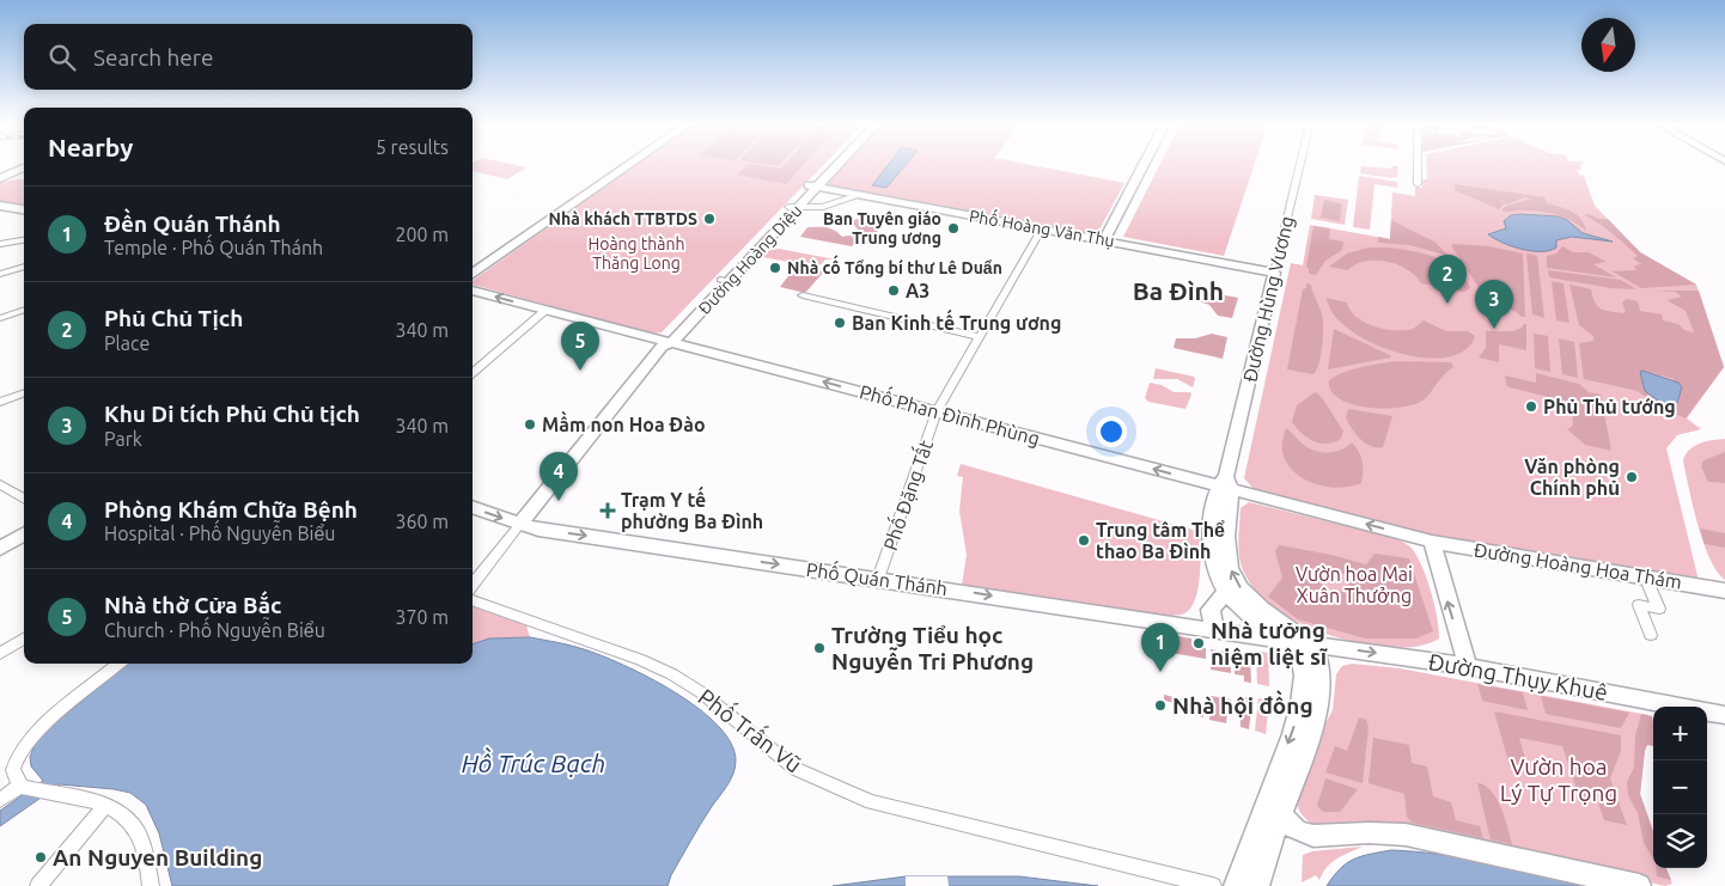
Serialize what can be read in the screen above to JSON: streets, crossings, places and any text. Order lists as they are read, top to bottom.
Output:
{
  "streets": {
    "main road": [
      "Phố Hoàng Văn Thụ",
      "Đường Hoàng Diệu",
      "Đường Hùng Vương",
      "Phố Phan Đình Phùng",
      "Đường Hoàng Hoa Thám",
      "Phố Quán Thánh",
      "Đường Thụy Khuê"
    ],
    "street": ["Phố Đặng Tất", "Phố Trấn Vũ"]
  },
  "crossings": [
    ["Phố Hoàng Văn Thụ", "Đường Hoàng Diệu"],
    ["Phố Hoàng Văn Thụ", "Đường Hùng Vương"],
    ["Phố Hoàng Văn Thụ", "Phố Đặng Tất"],
    ["Đường Hoàng Diệu", "Phố Phan Đình Phùng"],
    ["Đường Hoàng Diệu", "Phố Quán Thánh"],
    ["Đường Hùng Vương", "Phố Phan Đình Phùng"],
    ["Đường Hùng Vương", "Phố Quán Thánh"],
    ["Đường Hùng Vương", "Đường Thụy Khuê"],
    ["Phố Phan Đình Phùng", "Phố Đặng Tất"],
    ["Phố Phan Đình Phùng", "Đường Hoàng Hoa Thám"],
    ["Phố Đặng Tất", "Phố Quán Thánh"],
    ["Phố Quán Thánh", "Đường Thụy Khuê"]
  ],
  "one_way": ["Phố Phan Đình Phùng", "Phố Quán Thánh", "Đường Thụy Khuê"],
  "districts": ["Ba Đình"],
  "water": ["Hồ Trúc Bạch"],
  "parks": ["Hoàng thành Thăng Long", "Vườn hoa Mai Xuân Thưởng", "Vườn hoa Lý Tự Trọng"],
  "places": {
    "other": [
      "Nhà khách TTBTDS",
      "Ban Tuyên giáo Trung ương",
      "Nhà cố Tổng bí thư Lê Duẩn",
      "A3",
      "Ban Kinh tế Trung ương",
      "Phủ Thủ tướng",
      "Mầm non Hoa Đào",
      "Văn phòng Chính phủ",
      "Trung tâm Thể thao Ba Đình",
      "Nhà tưởng niệm liệt sĩ",
      "Trường Tiểu học Nguyễn Tri Phương",
      "Nhà hội đồng",
      "An Nguyen Building"
    ],
    "health": ["Trạm Y tế phường Ba Đình"]
  },
  "north": "bottom",
  "page": {
    "search": "Search here",
    "heading": ["Nearby", "5 results"],
    "list": [
      {
        "mark": "1",
        "name": "Đền Quán Thánh",
        "note": "Temple · Phố Quán Thánh",
        "value": "200 m"
      },
      {
        "mark": "2",
        "name": "Phủ Chủ Tịch",
        "note": "Place",
        "value": "340 m"
      },
      {
        "mark": "3",
        "name": "Khu Di tích Phủ Chủ tịch",
        "note": "Park",
        "value": "340 m"
      },
      {
        "mark": "4",
        "name": "Phòng Khám Chữa Bệnh",
        "note": "Hospital · Phố Nguyễn Biểu",
        "value": "360 m"
      },
      {
        "mark": "5",
        "name": "Nhà thờ Cửa Bắc",
        "note": "Church · Phố Nguyễn Biểu",
        "value": "370 m"
      }
    ],
    "pins": [
      "2",
      "3",
      "5",
      "4",
      "1"
    ],
    "map_buttons": ["+", "−"]
  }
}
